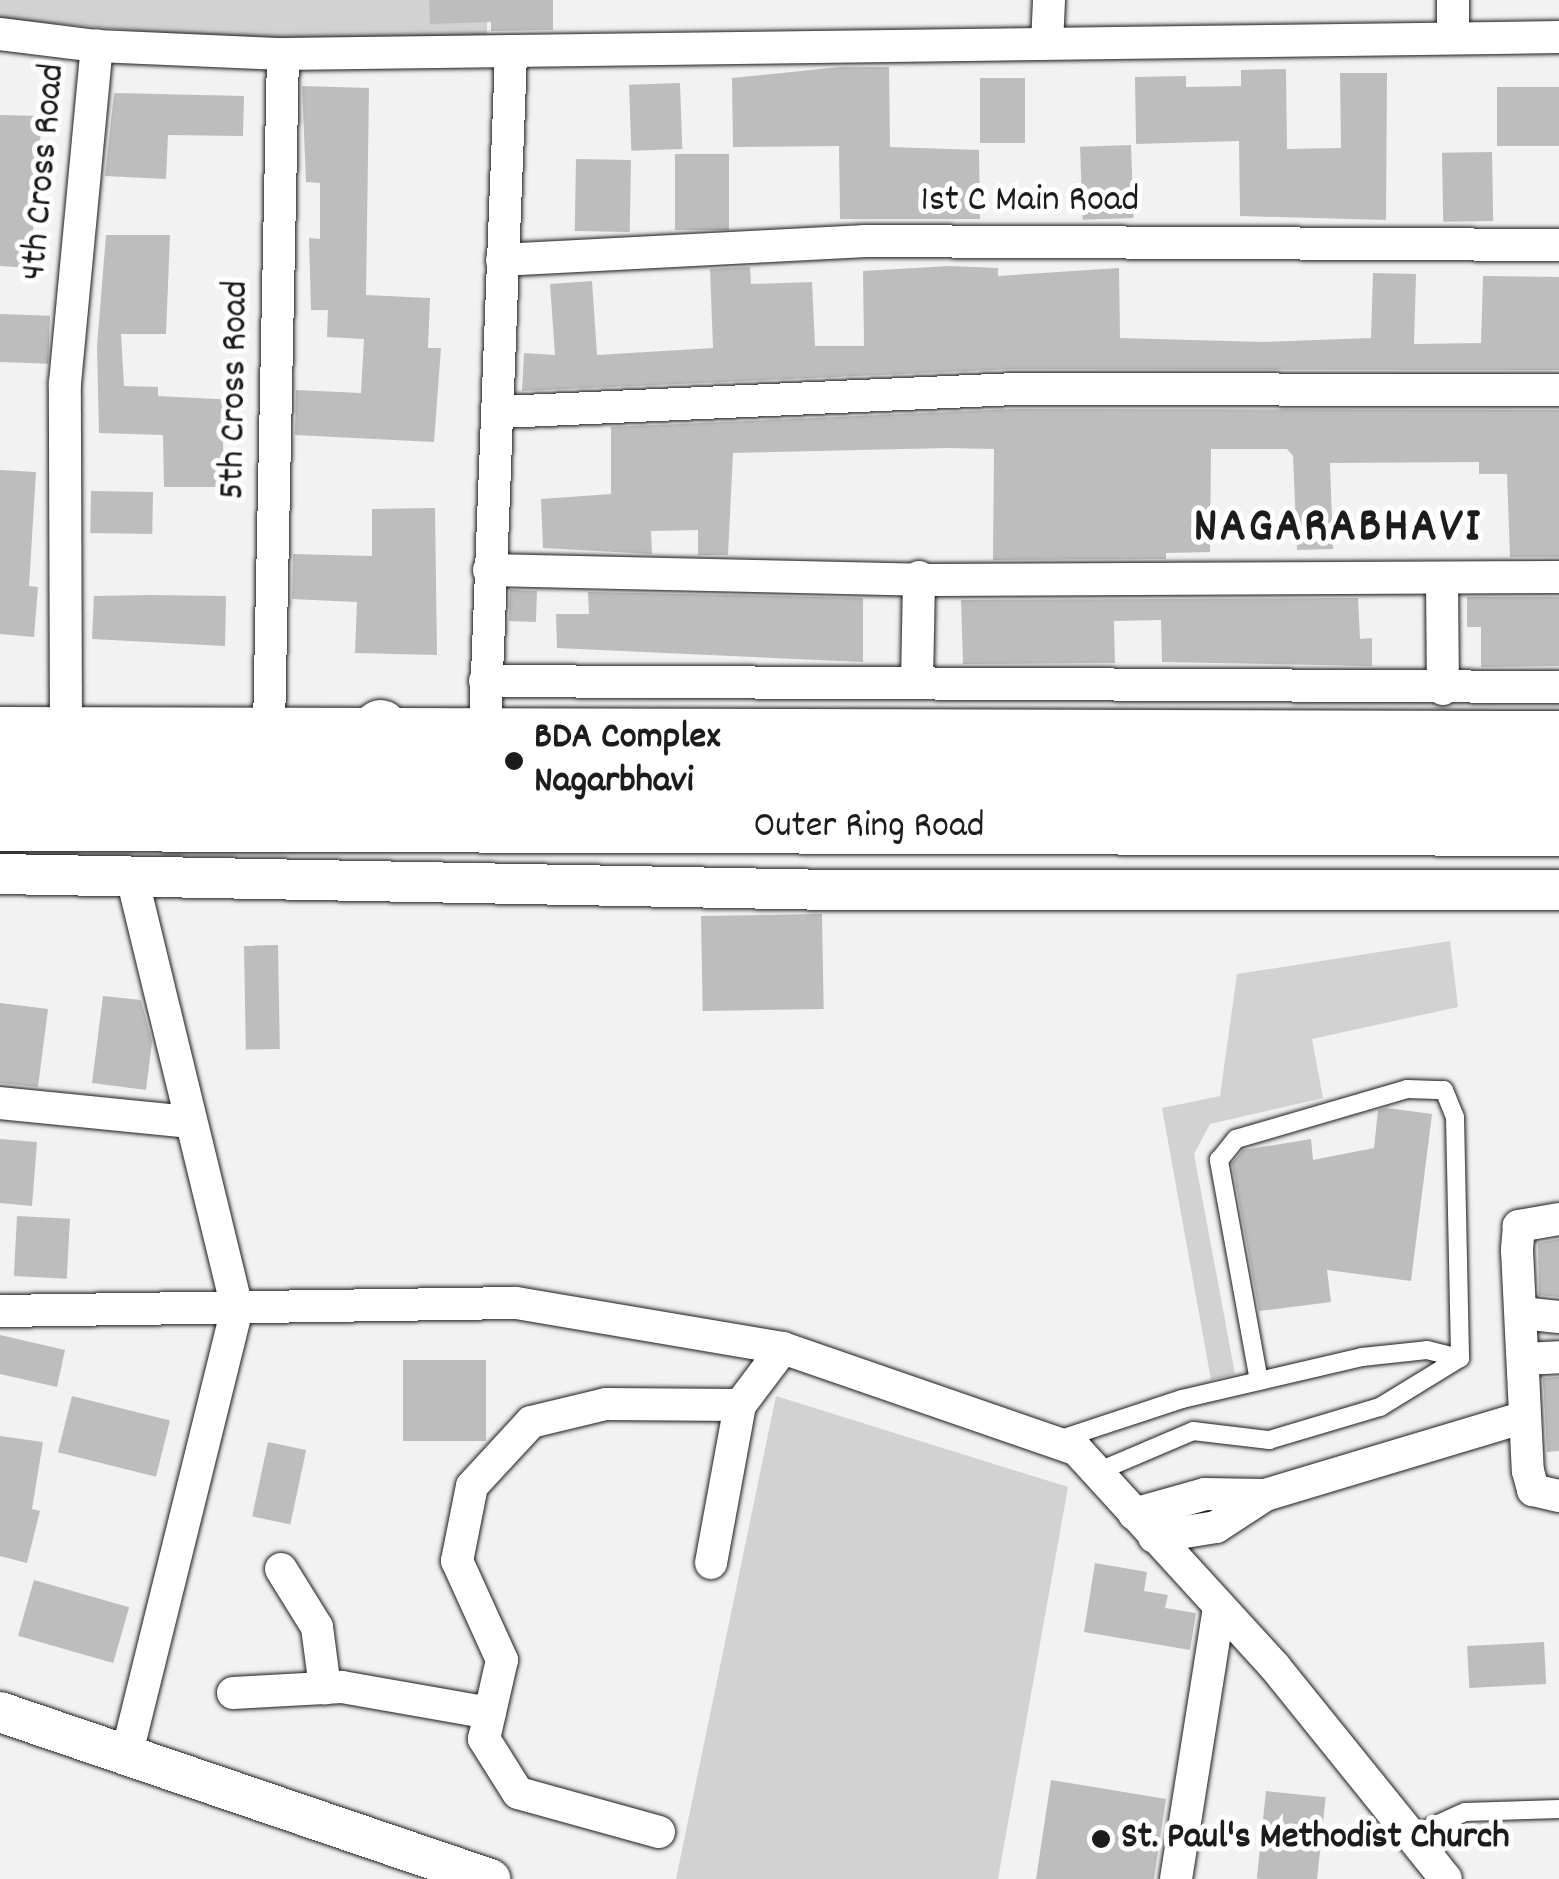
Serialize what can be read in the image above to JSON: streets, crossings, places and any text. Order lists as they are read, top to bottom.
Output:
{
  "streets": {
    "highway": ["Outer Ring Road"],
    "street": ["4th Cross Road", "1st C Main Road", "5th Cross Road"]
  },
  "districts": ["NAGARABHAVI"],
  "places": ["BDA Complex Nagarbhavi", "St. Paul's Methodist Church"]
}
